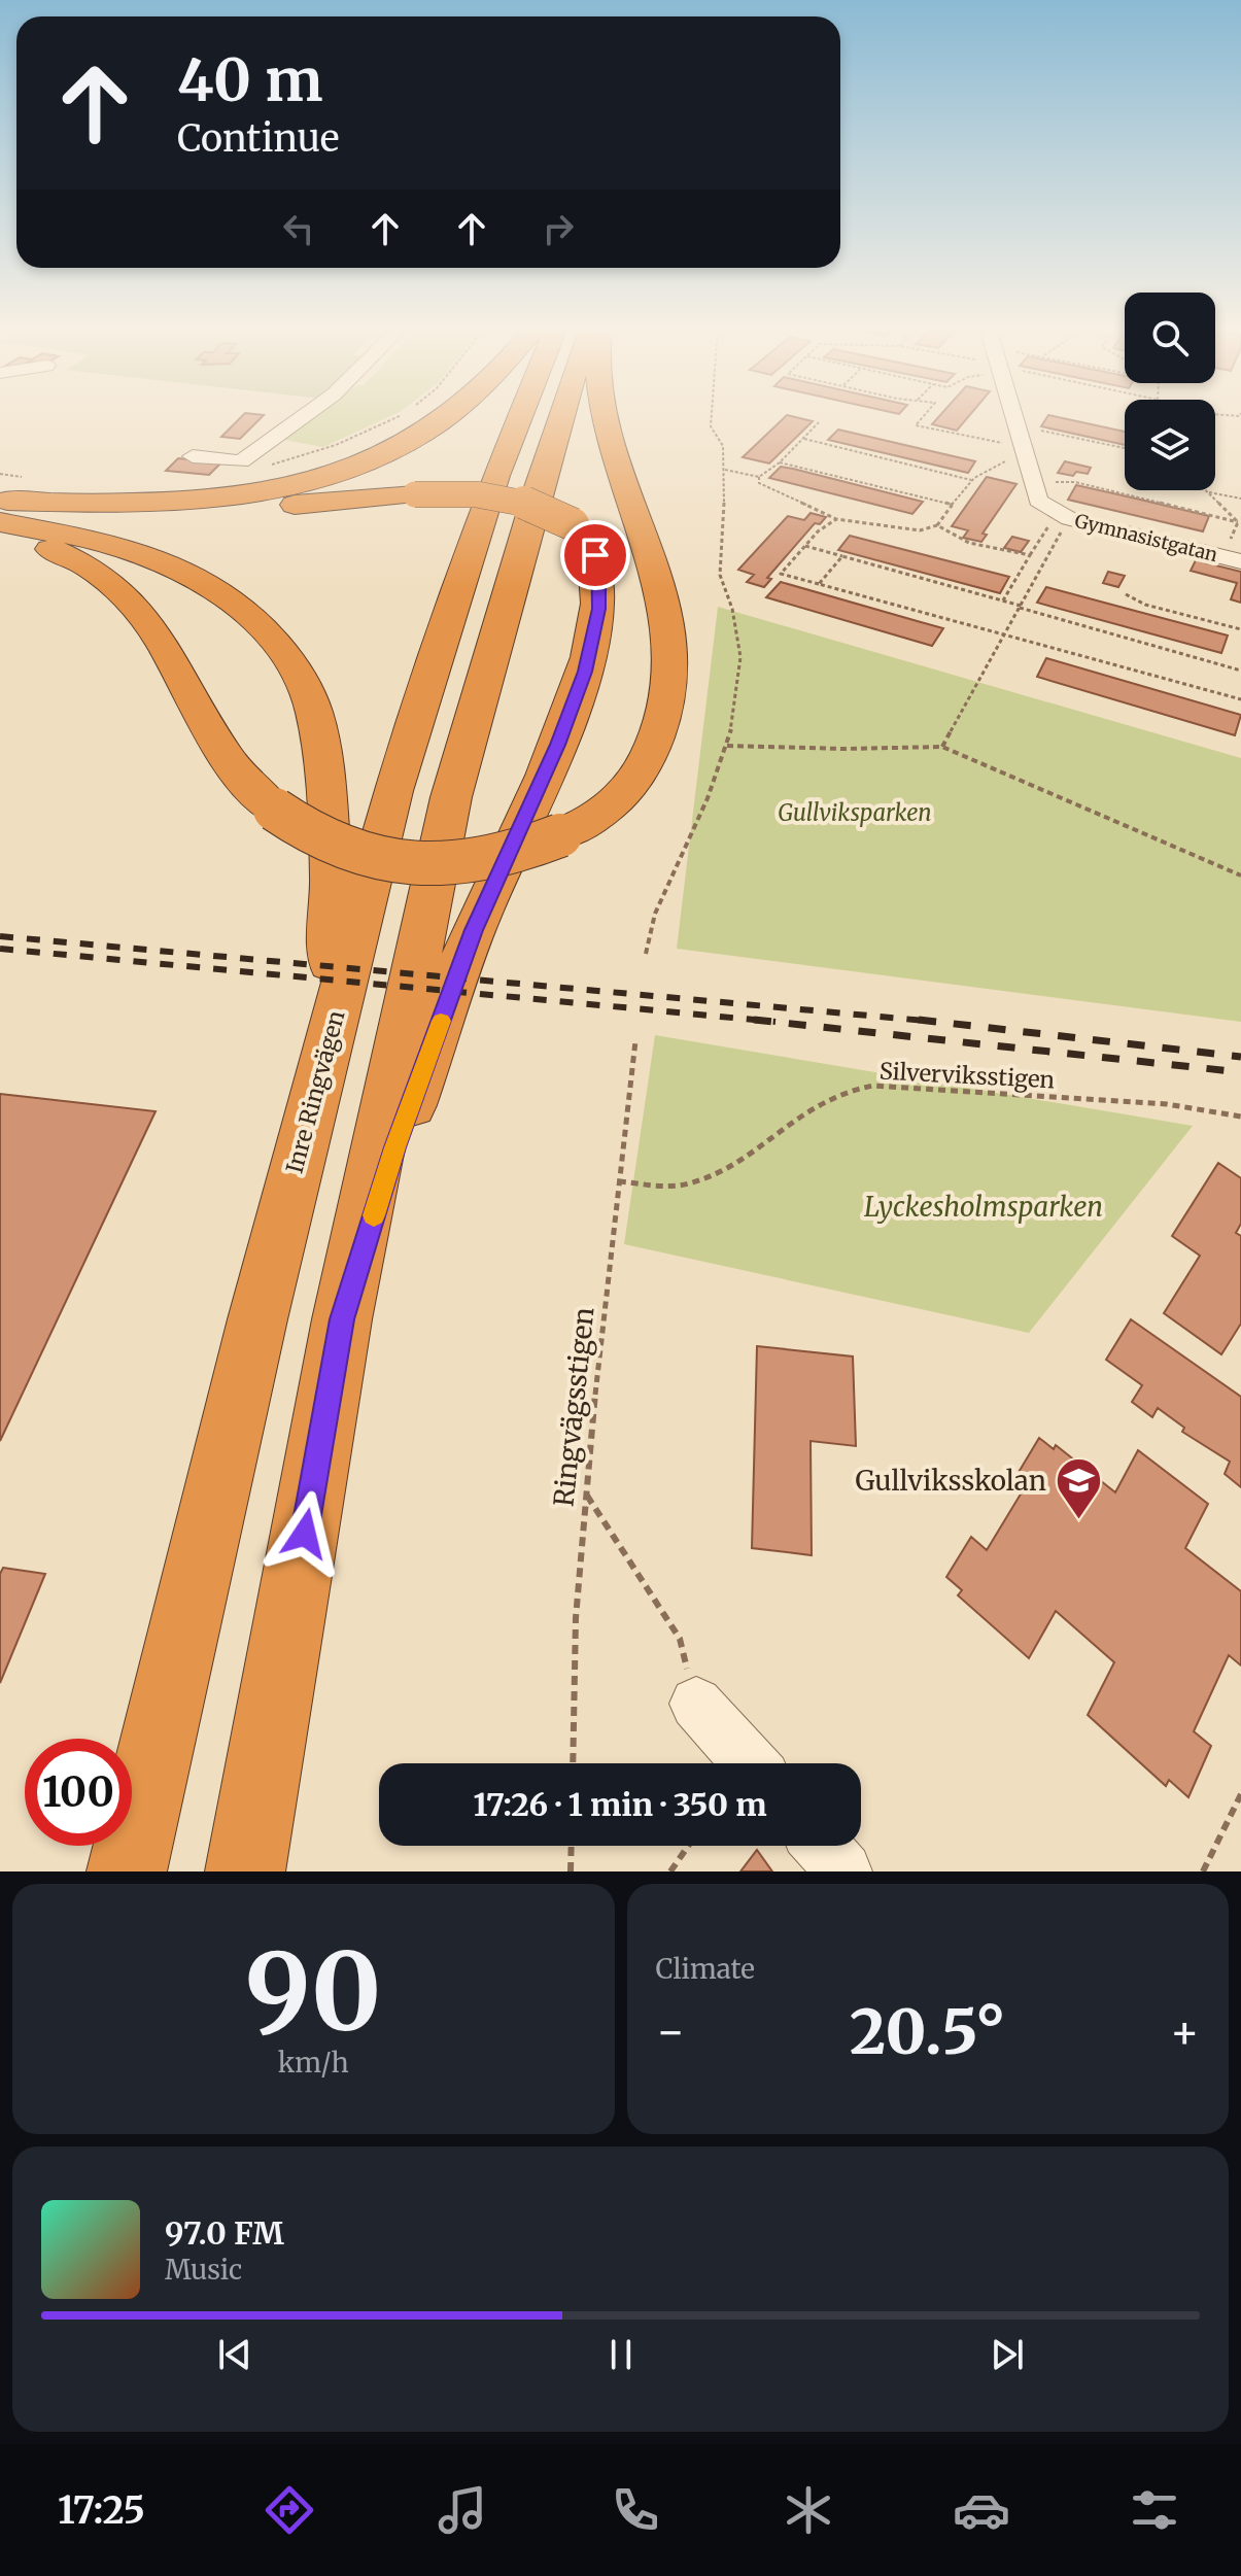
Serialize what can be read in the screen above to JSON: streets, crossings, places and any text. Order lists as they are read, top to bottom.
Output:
{
  "streets": {
    "highway": ["Inre Ringvägen"],
    "street": ["Gymnasistgatan"],
    "path": ["Silverviksstigen", "Ringvägsstigen"]
  },
  "crossings": [
    ["Silverviksstigen", "Ringvägsstigen"]
  ],
  "parks": ["Gullviksparken", "Lyckesholmsparken"],
  "places": {
    "school or university": ["Gullviksskolan"]
  },
  "page": {
    "turn": ["40 m", "Continue"],
    "limit": "100",
    "trip": "17:26 · 1 min · 350 m",
    "tile": [
      ["90", "km/h"],
      "Climate"
    ],
    "heat": ["−", "20.5°", "+"],
    "song": ["97.0 FM", "Music"],
    "tabs": "17:25"
  }
}
